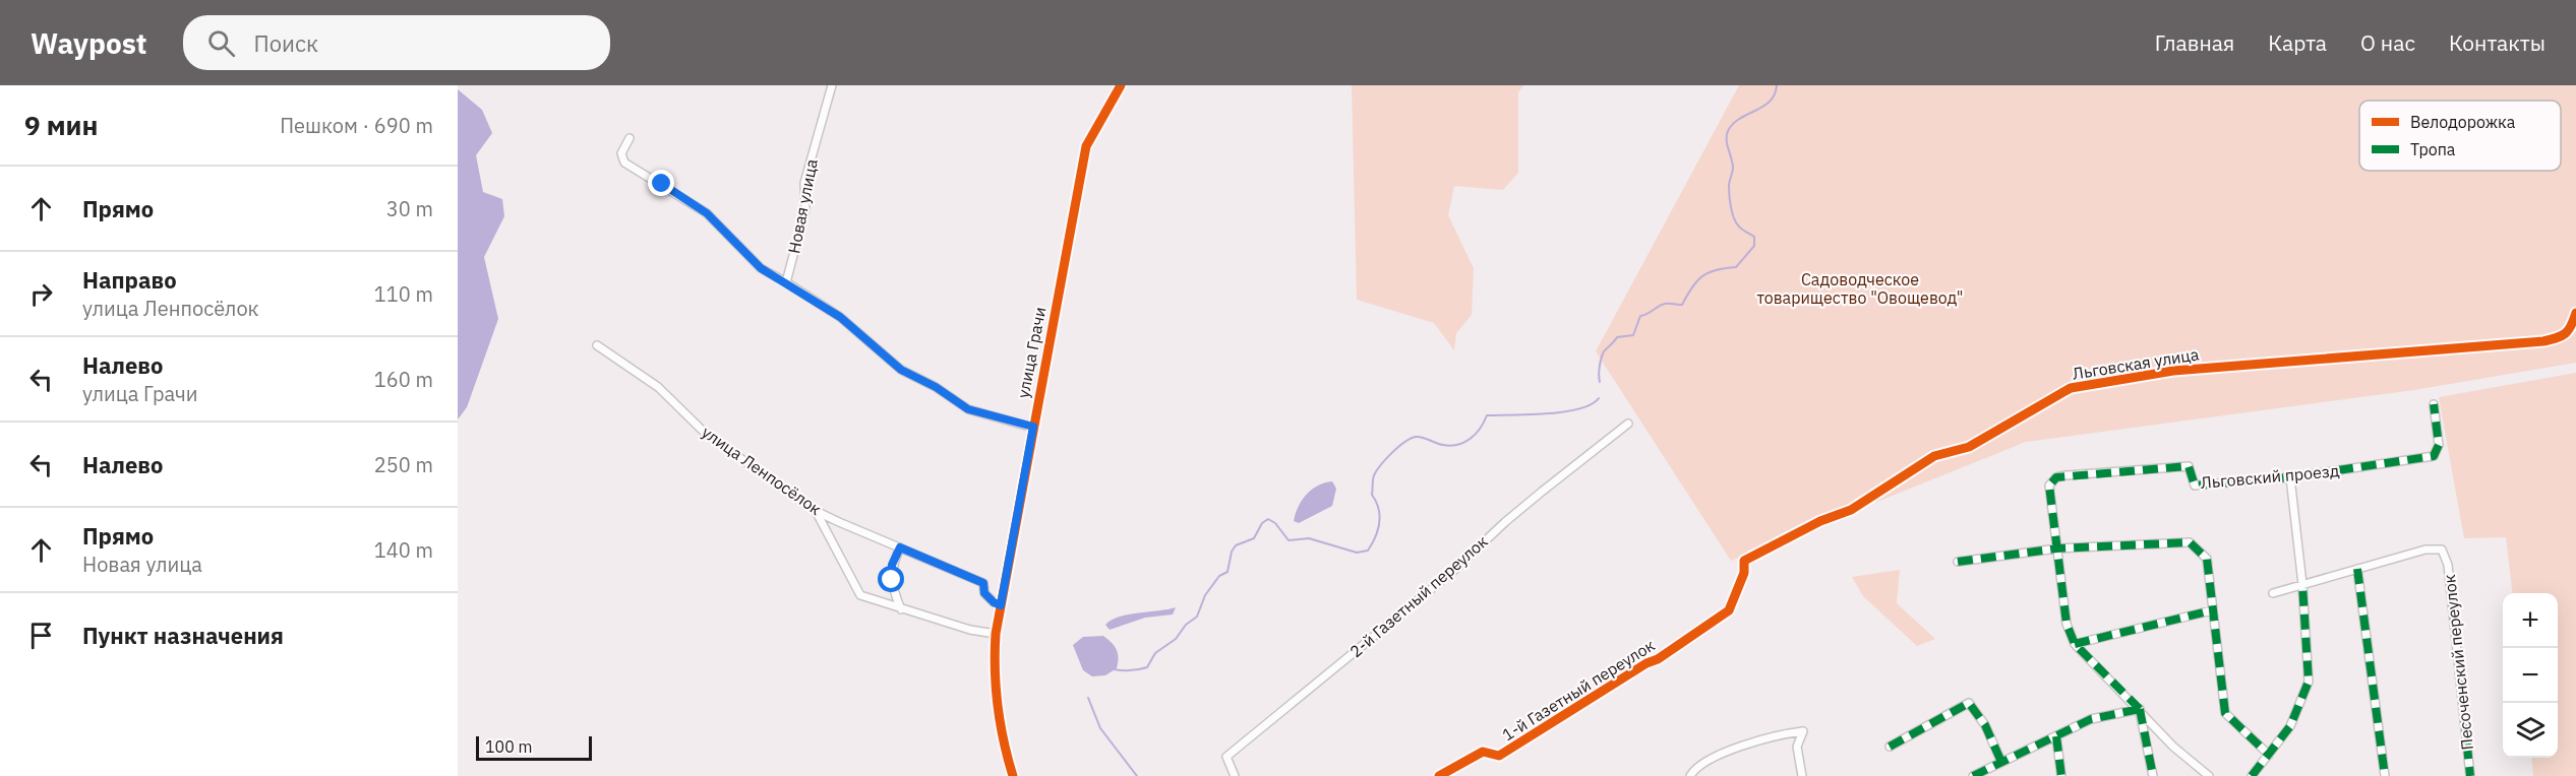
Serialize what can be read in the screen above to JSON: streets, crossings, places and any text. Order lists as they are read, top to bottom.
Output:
{
  "streets": {
    "street": [
      "Новая улица",
      "улица Грачи",
      "Льговская улица",
      "улица Ленпосёлок",
      "Льговский проезд",
      "2-й Газетный переулок",
      "Песоченский переулок",
      "1-й Газетный переулок"
    ]
  },
  "crossings": [
    ["улица Грачи", "улица Ленпосёлок"],
    ["Льговская улица", "1-й Газетный переулок"]
  ],
  "parks": ["Садоводческое товарищество \"Овощевод\""],
  "legend": ["Велодорожка", "Тропа"],
  "scale_bar": "100 m",
  "page": {
    "header": "Waypost",
    "search": "Поиск",
    "nav": [
      "Главная",
      "Карта",
      "О нас",
      "Контакты"
    ],
    "heading": ["9 мин", "Пешком · 690 m"],
    "list": [
      ["Прямо", "30 m"],
      ["Направо", "улица Ленпосёлок", "110 m"],
      ["Налево", "улица Грачи", "160 m"],
      ["Налево", "250 m"],
      ["Прямо", "Новая улица", "140 m"],
      "Пункт назначения"
    ],
    "map_buttons": ["+", "−"],
    "scale": "100 m"
  }
}
